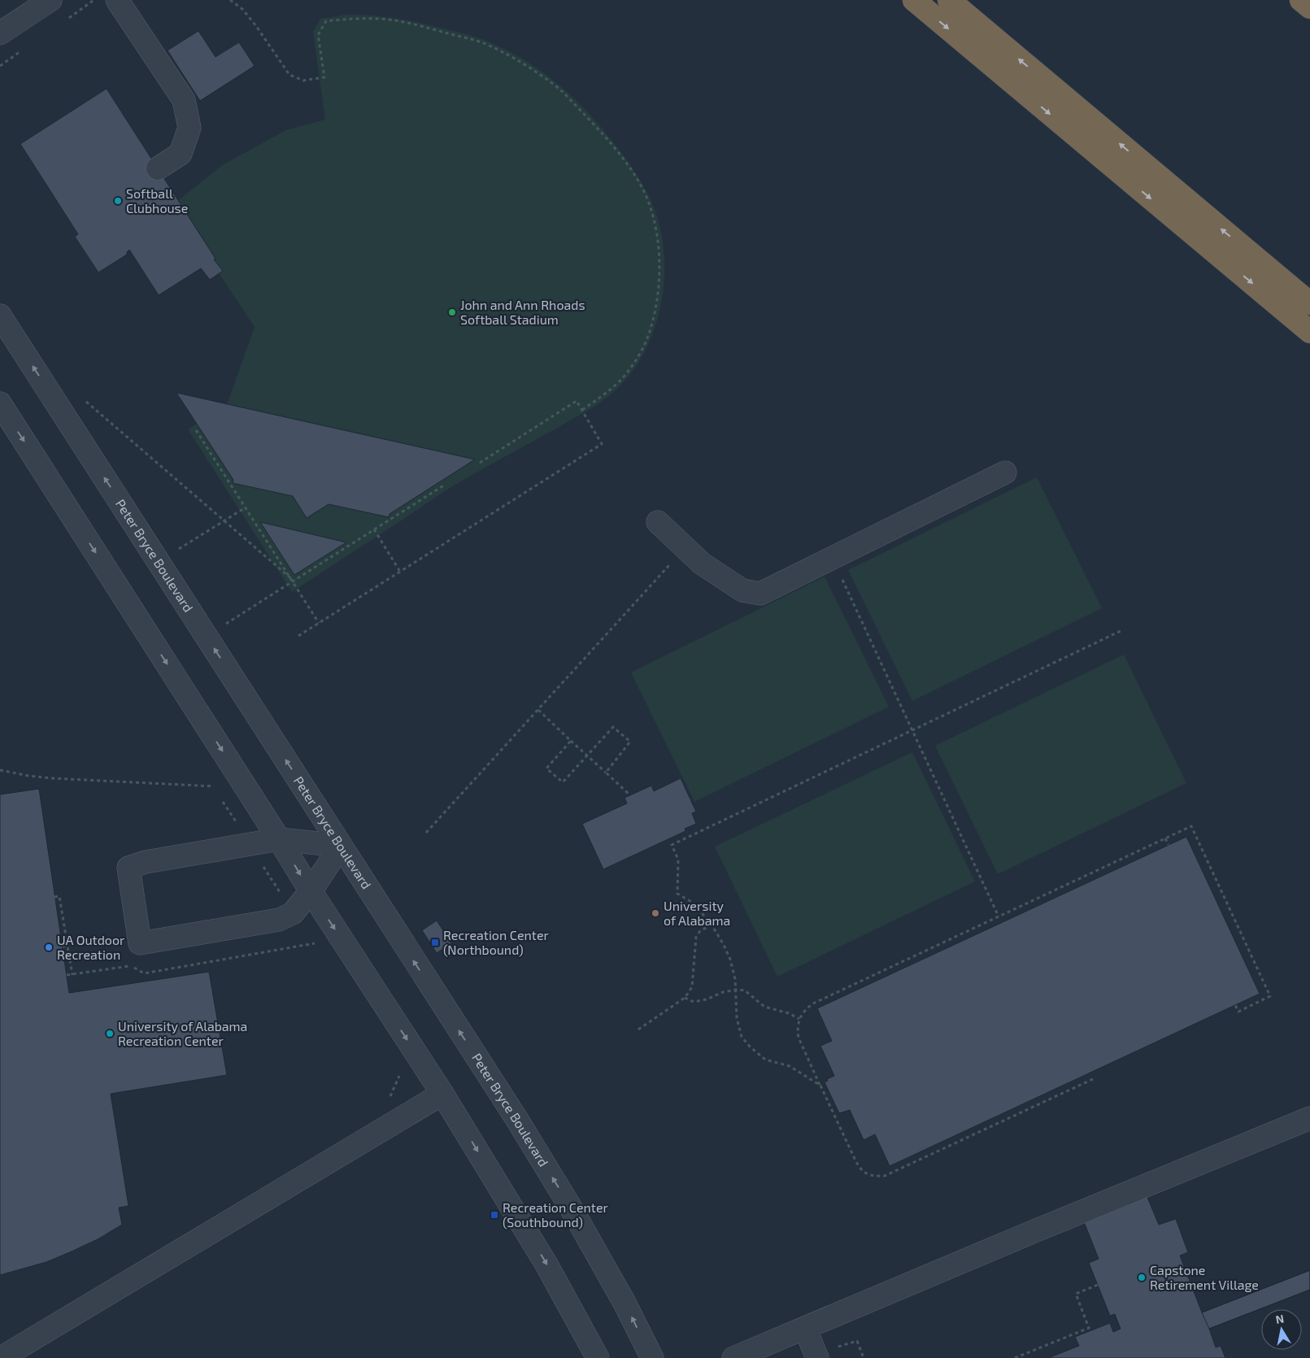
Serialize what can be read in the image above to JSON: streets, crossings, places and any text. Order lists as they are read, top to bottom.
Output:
{
  "streets": {
    "street": ["Peter Bryce Boulevard"]
  },
  "places": {
    "other": [
      "Softball Clubhouse",
      "John and Ann Rhoads Softball Stadium",
      "University of Alabama",
      "UA Outdoor Recreation",
      "University of Alabama Recreation Center",
      "Capstone Retirement Village"
    ],
    "transit": ["Recreation Center (Northbound)", "Recreation Center (Southbound)"]
  },
  "north": "top"
}
